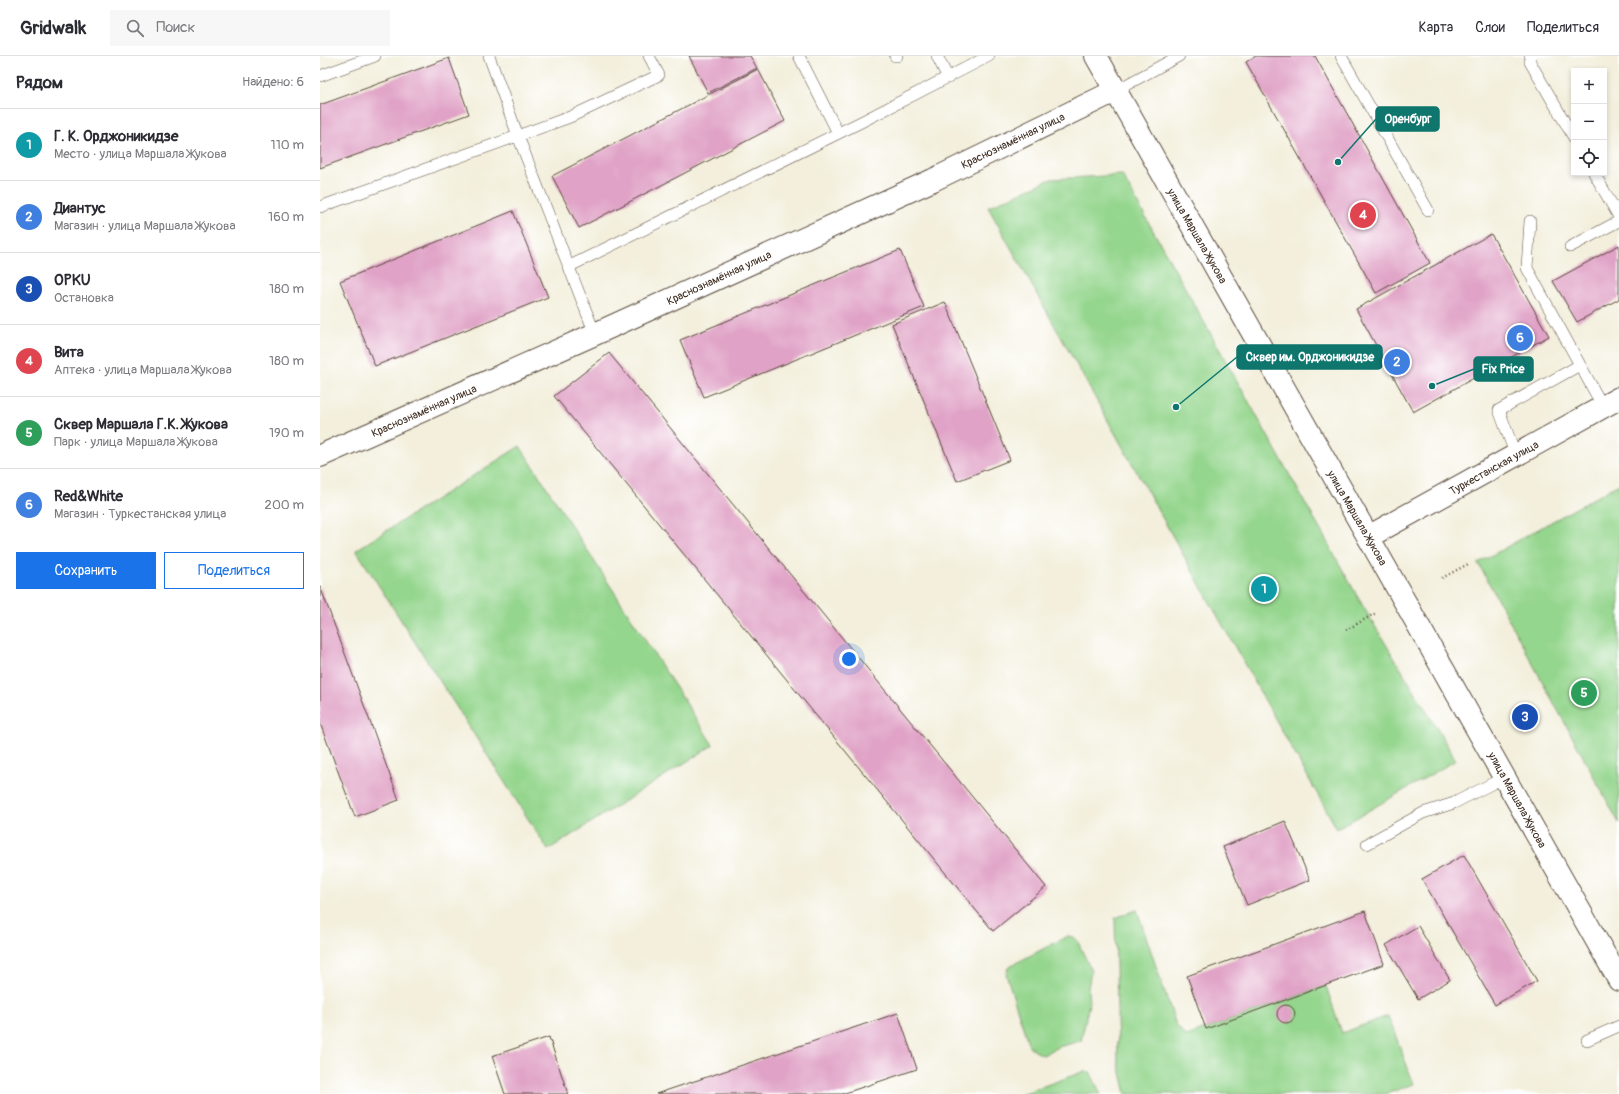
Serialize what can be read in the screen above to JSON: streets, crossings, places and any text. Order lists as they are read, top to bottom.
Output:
{
  "streets": {
    "main road": ["Краснознамённая улица", "улица Маршала Жукова", "Туркестанская улица"]
  },
  "crossings": [
    ["Краснознамённая улица", "улица Маршала Жукова"],
    ["улица Маршала Жукова", "Туркестанская улица"]
  ],
  "places": ["Оренбург", "Fix Price", "Сквер им. Орджоникидзе"],
  "page": {
    "header": "Gridwalk",
    "search": "Поиск",
    "nav": ["Карта", "Слои", "Поделиться"],
    "heading": ["Рядом", "Найдено: 6"],
    "map_buttons": ["+", "−"],
    "list": [
      {
        "mark": "1",
        "name": "Г. К. Орджоникидзе",
        "note": "Место · улица Маршала Жукова",
        "value": "110 m"
      },
      {
        "mark": "2",
        "name": "Диантус",
        "note": "Магазин · улица Маршала Жукова",
        "value": "160 m"
      },
      {
        "mark": "3",
        "name": "OPKU",
        "note": "Остановка",
        "value": "180 m"
      },
      {
        "mark": "4",
        "name": "Вита",
        "note": "Аптека · улица Маршала Жукова",
        "value": "180 m"
      },
      {
        "mark": "5",
        "name": "Сквер Маршала Г.К. Жукова",
        "note": "Парк · улица Маршала Жукова",
        "value": "190 m"
      },
      {
        "mark": "6",
        "name": "Red&White",
        "note": "Магазин · Туркестанская улица",
        "value": "200 m"
      }
    ],
    "pins": [
      "4",
      "6",
      "2",
      "1",
      "5",
      "3"
    ],
    "buttons": ["Сохранить", "Поделиться"]
  }
}
